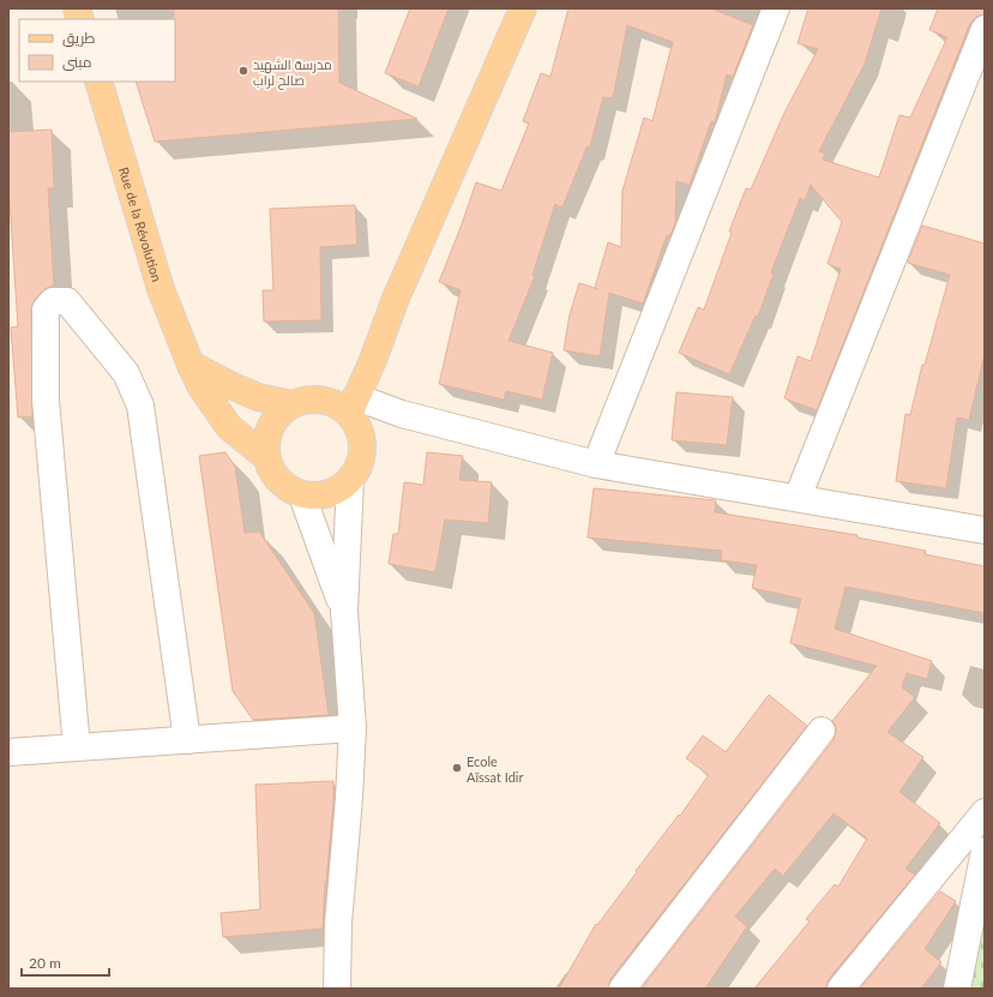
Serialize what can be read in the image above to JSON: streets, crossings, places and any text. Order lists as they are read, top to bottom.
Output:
{
  "streets": {
    "main road": ["Rue de la Révolution"]
  },
  "places": ["مدرسة الشهيد صالح لراب", "Ecole Aïssat Idir"],
  "legend": ["طريق", "مبنى"],
  "scale_bar": "20 m"
}
